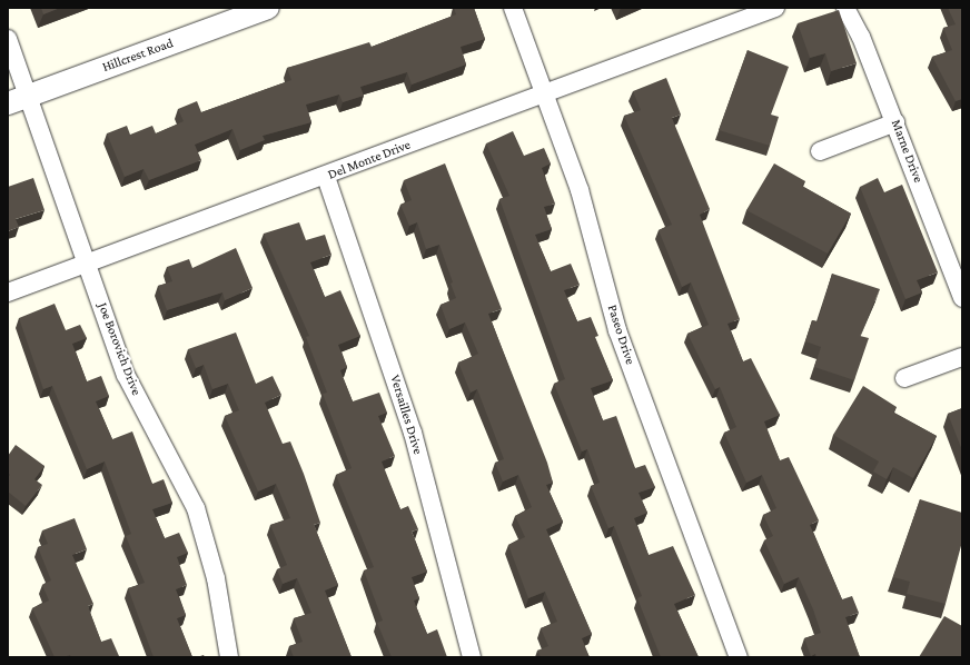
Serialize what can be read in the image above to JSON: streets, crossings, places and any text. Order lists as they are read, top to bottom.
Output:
{
  "streets": {
    "street": [
      "Hillcrest Road",
      "Marne Drive",
      "Del Monte Drive",
      "Paseo Drive",
      "Joe Borovich Drive",
      "Versailles Drive"
    ]
  },
  "crossings": [
    ["Hillcrest Road", "Joe Borovich Drive"],
    ["Del Monte Drive", "Paseo Drive"],
    ["Del Monte Drive", "Joe Borovich Drive"],
    ["Del Monte Drive", "Versailles Drive"]
  ]
}
